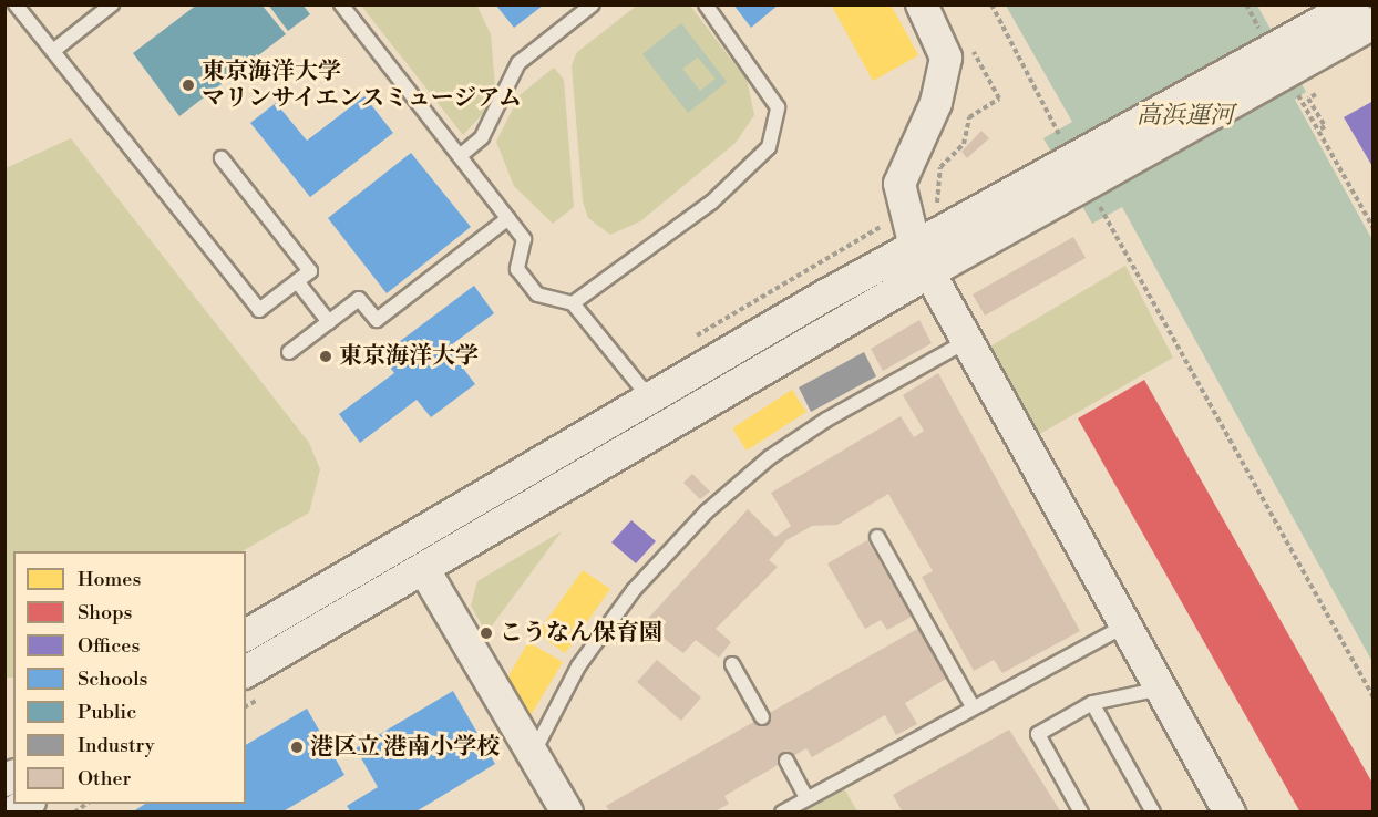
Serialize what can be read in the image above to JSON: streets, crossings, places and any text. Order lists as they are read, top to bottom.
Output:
{
  "water": ["高浜運河"],
  "places": [
    "東京海洋大学 マリンサイエンスミュージアム",
    "東京海洋大学",
    "こうなん保育園",
    "港区立 港南小学校"
  ],
  "legend": [
    "Homes",
    "Shops",
    "Offices",
    "Schools",
    "Public",
    "Industry",
    "Other"
  ]
}
